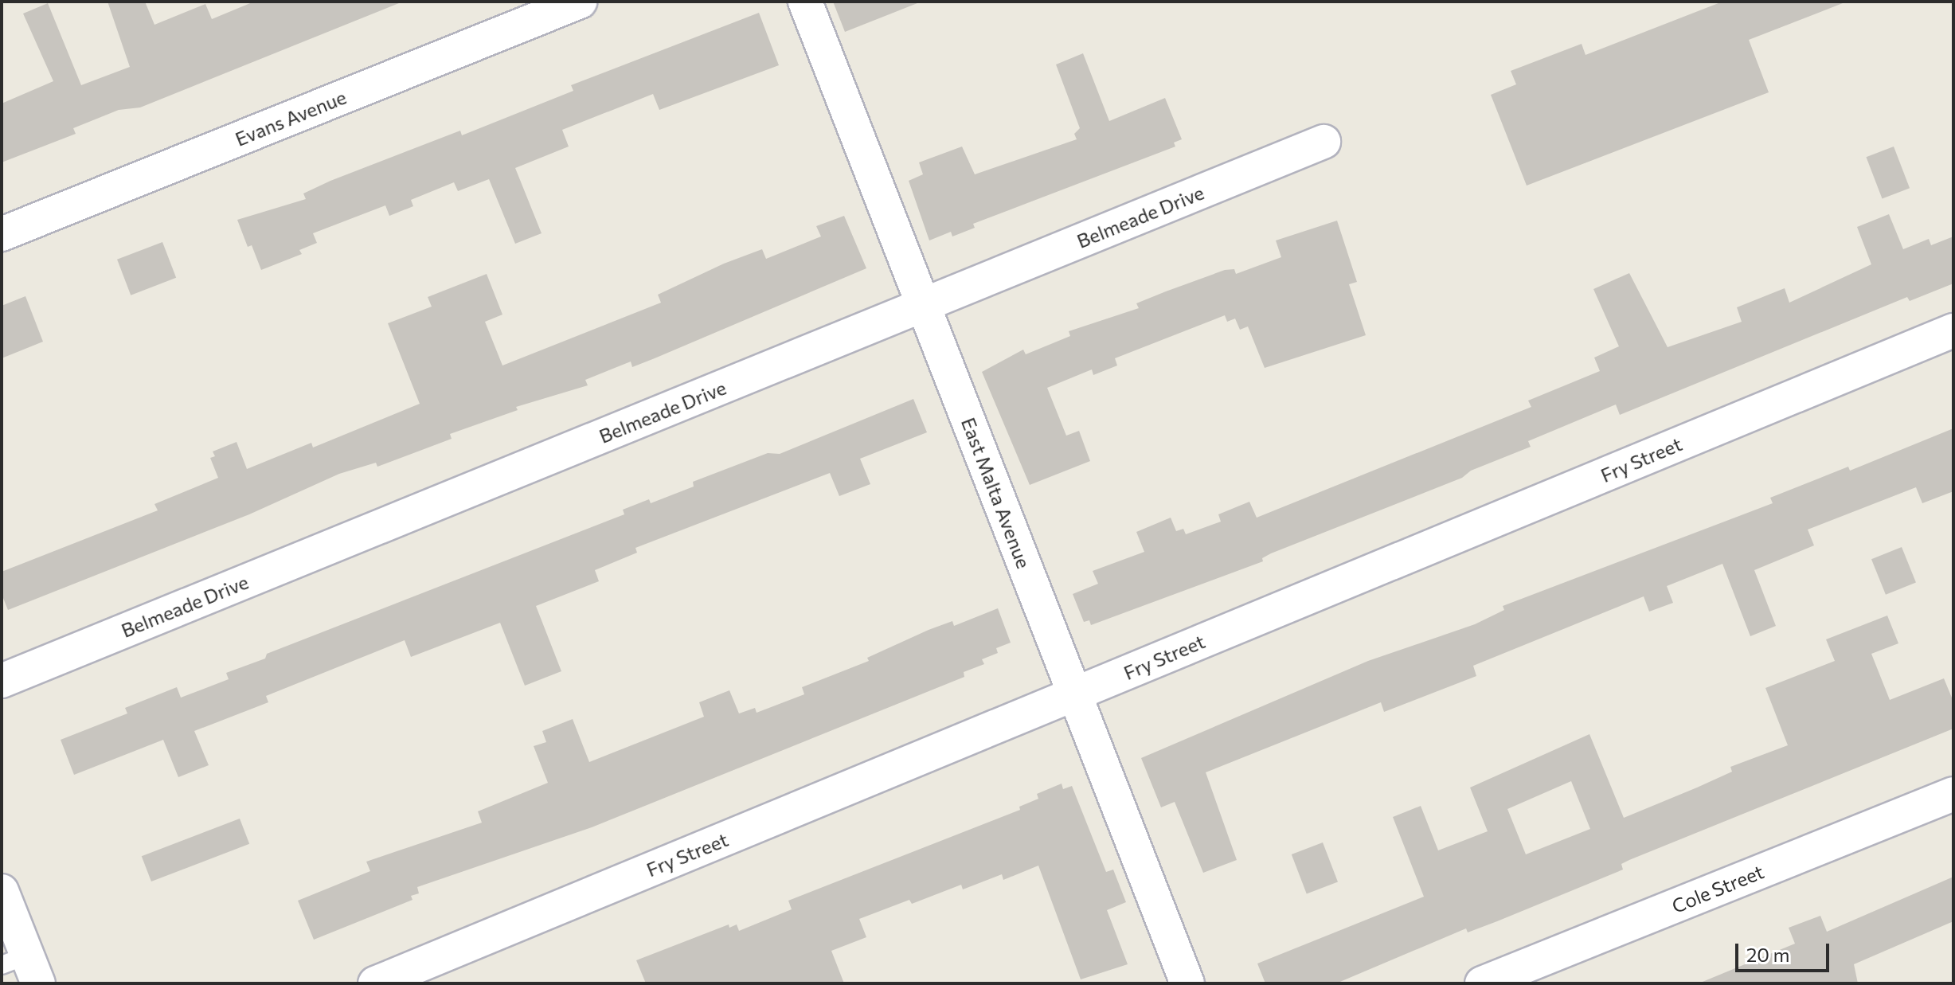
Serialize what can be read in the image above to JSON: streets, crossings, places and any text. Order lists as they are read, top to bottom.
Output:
{
  "streets": {
    "street": [
      "Evans Avenue",
      "Belmeade Drive",
      "Fry Street",
      "East Malta Avenue",
      "Cole Street"
    ]
  },
  "crossings": [
    ["Belmeade Drive", "East Malta Avenue"],
    ["Fry Street", "East Malta Avenue"]
  ],
  "scale_bar": "20 m"
}
